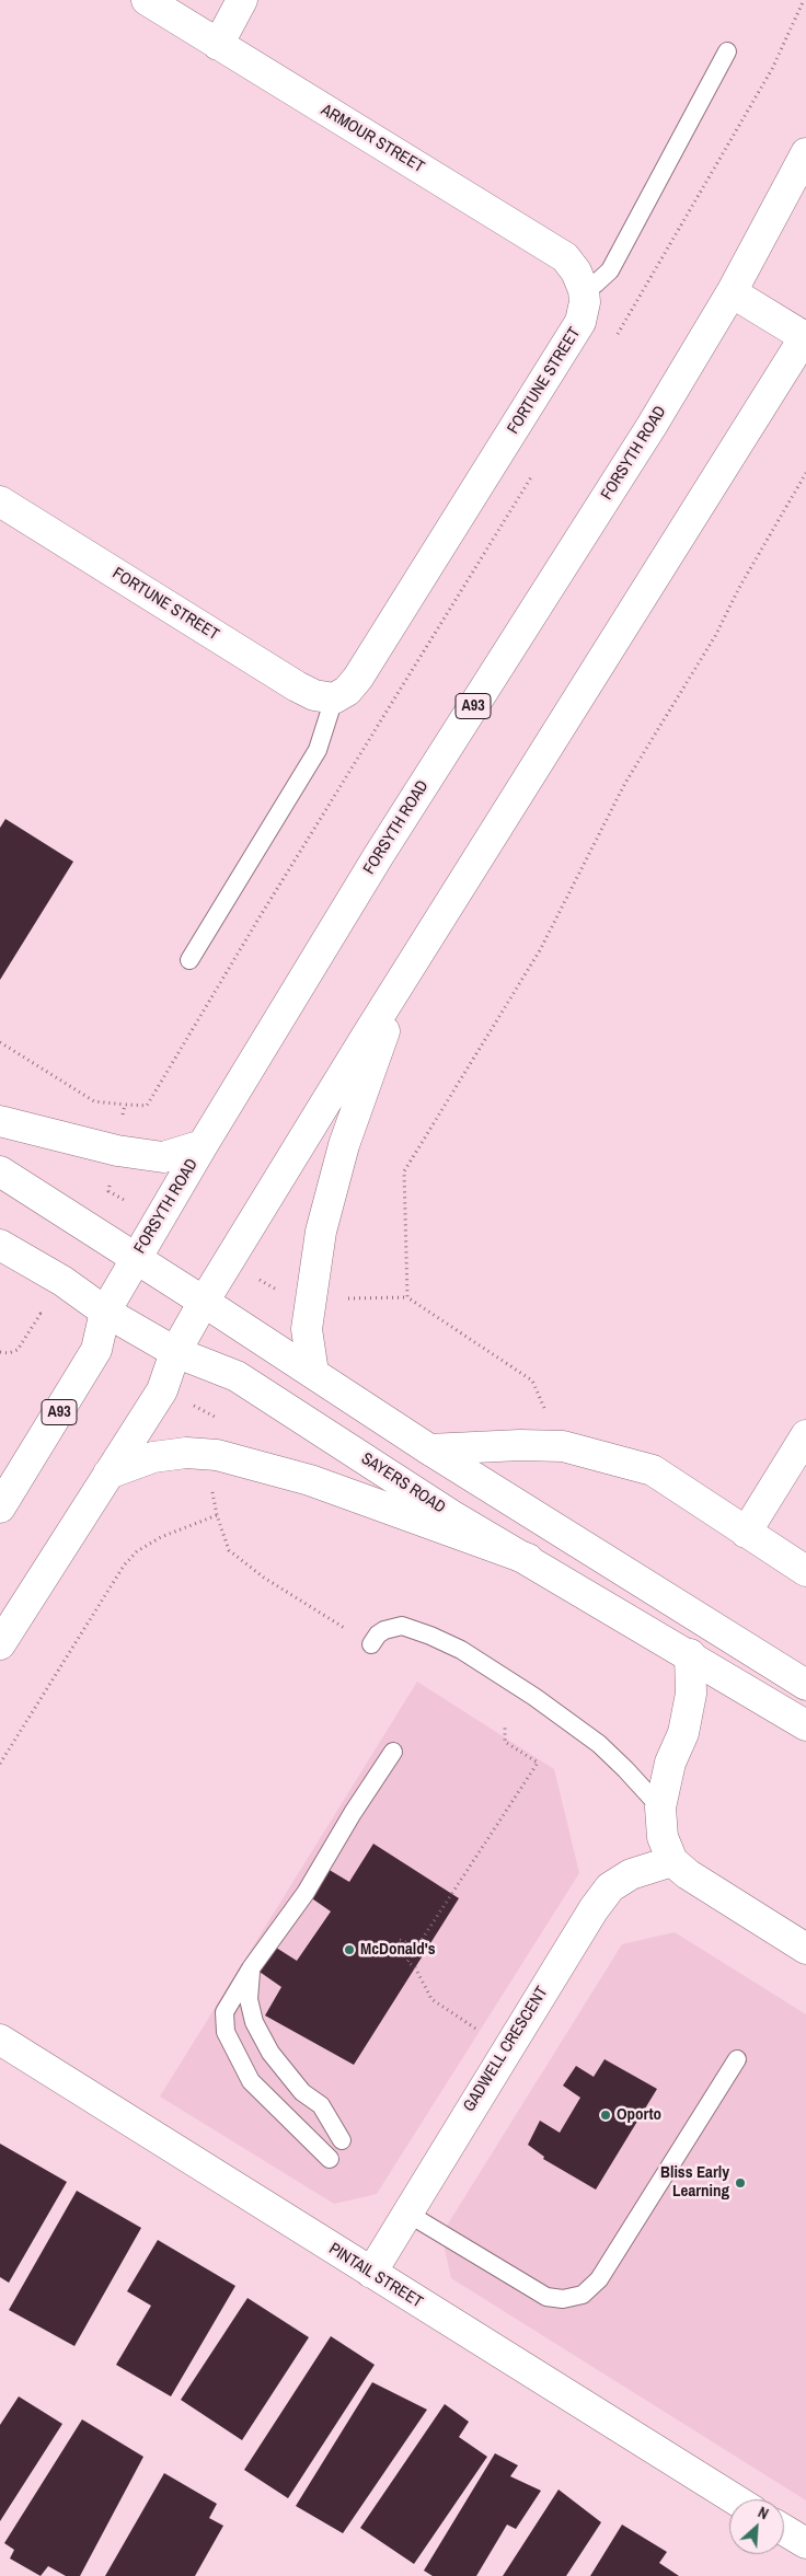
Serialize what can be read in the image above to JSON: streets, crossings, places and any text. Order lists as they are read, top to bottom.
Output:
{
  "streets": {
    "main road": [
      "ARMOUR STREET",
      "FORTUNE STREET",
      "FORSYTH ROAD",
      "A93",
      "SAYERS ROAD",
      "GADWELL CRESCENT",
      "PINTAIL STREET"
    ]
  },
  "crossings": [
    ["ARMOUR STREET", "FORTUNE STREET"],
    ["FORSYTH ROAD", "SAYERS ROAD"],
    ["GADWELL CRESCENT", "PINTAIL STREET"]
  ],
  "places": ["McDonald's", "Oporto", "Bliss Early Learning"],
  "north": "top right"
}
